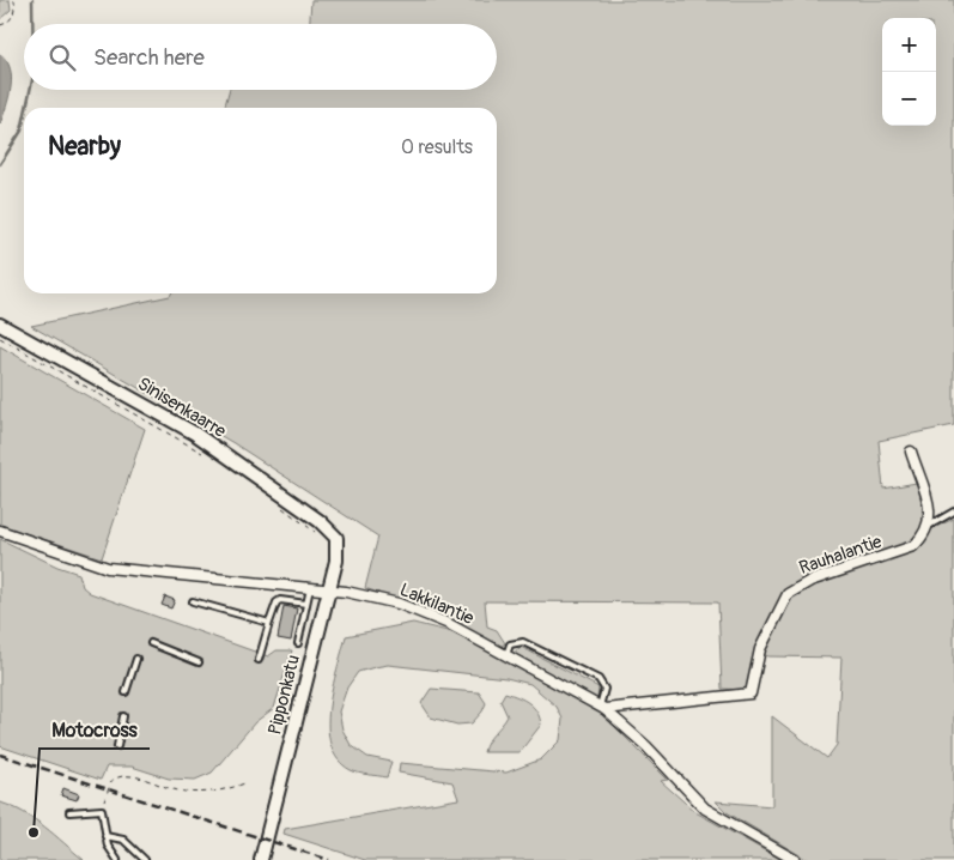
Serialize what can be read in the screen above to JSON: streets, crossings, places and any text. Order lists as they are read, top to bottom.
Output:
{
  "streets": {
    "street": [
      "Sinisenkaarre",
      "Rauhalantie",
      "Lakkilantie",
      "Pipponkatu"
    ]
  },
  "crossings": [
    ["Sinisenkaarre", "Pipponkatu"],
    ["Rauhalantie", "Lakkilantie"],
    ["Lakkilantie", "Pipponkatu"]
  ],
  "places": ["Motocross"],
  "page": {
    "map_buttons": ["+", "−"],
    "search": "Search here",
    "heading": ["Nearby", "0 results"]
  }
}
